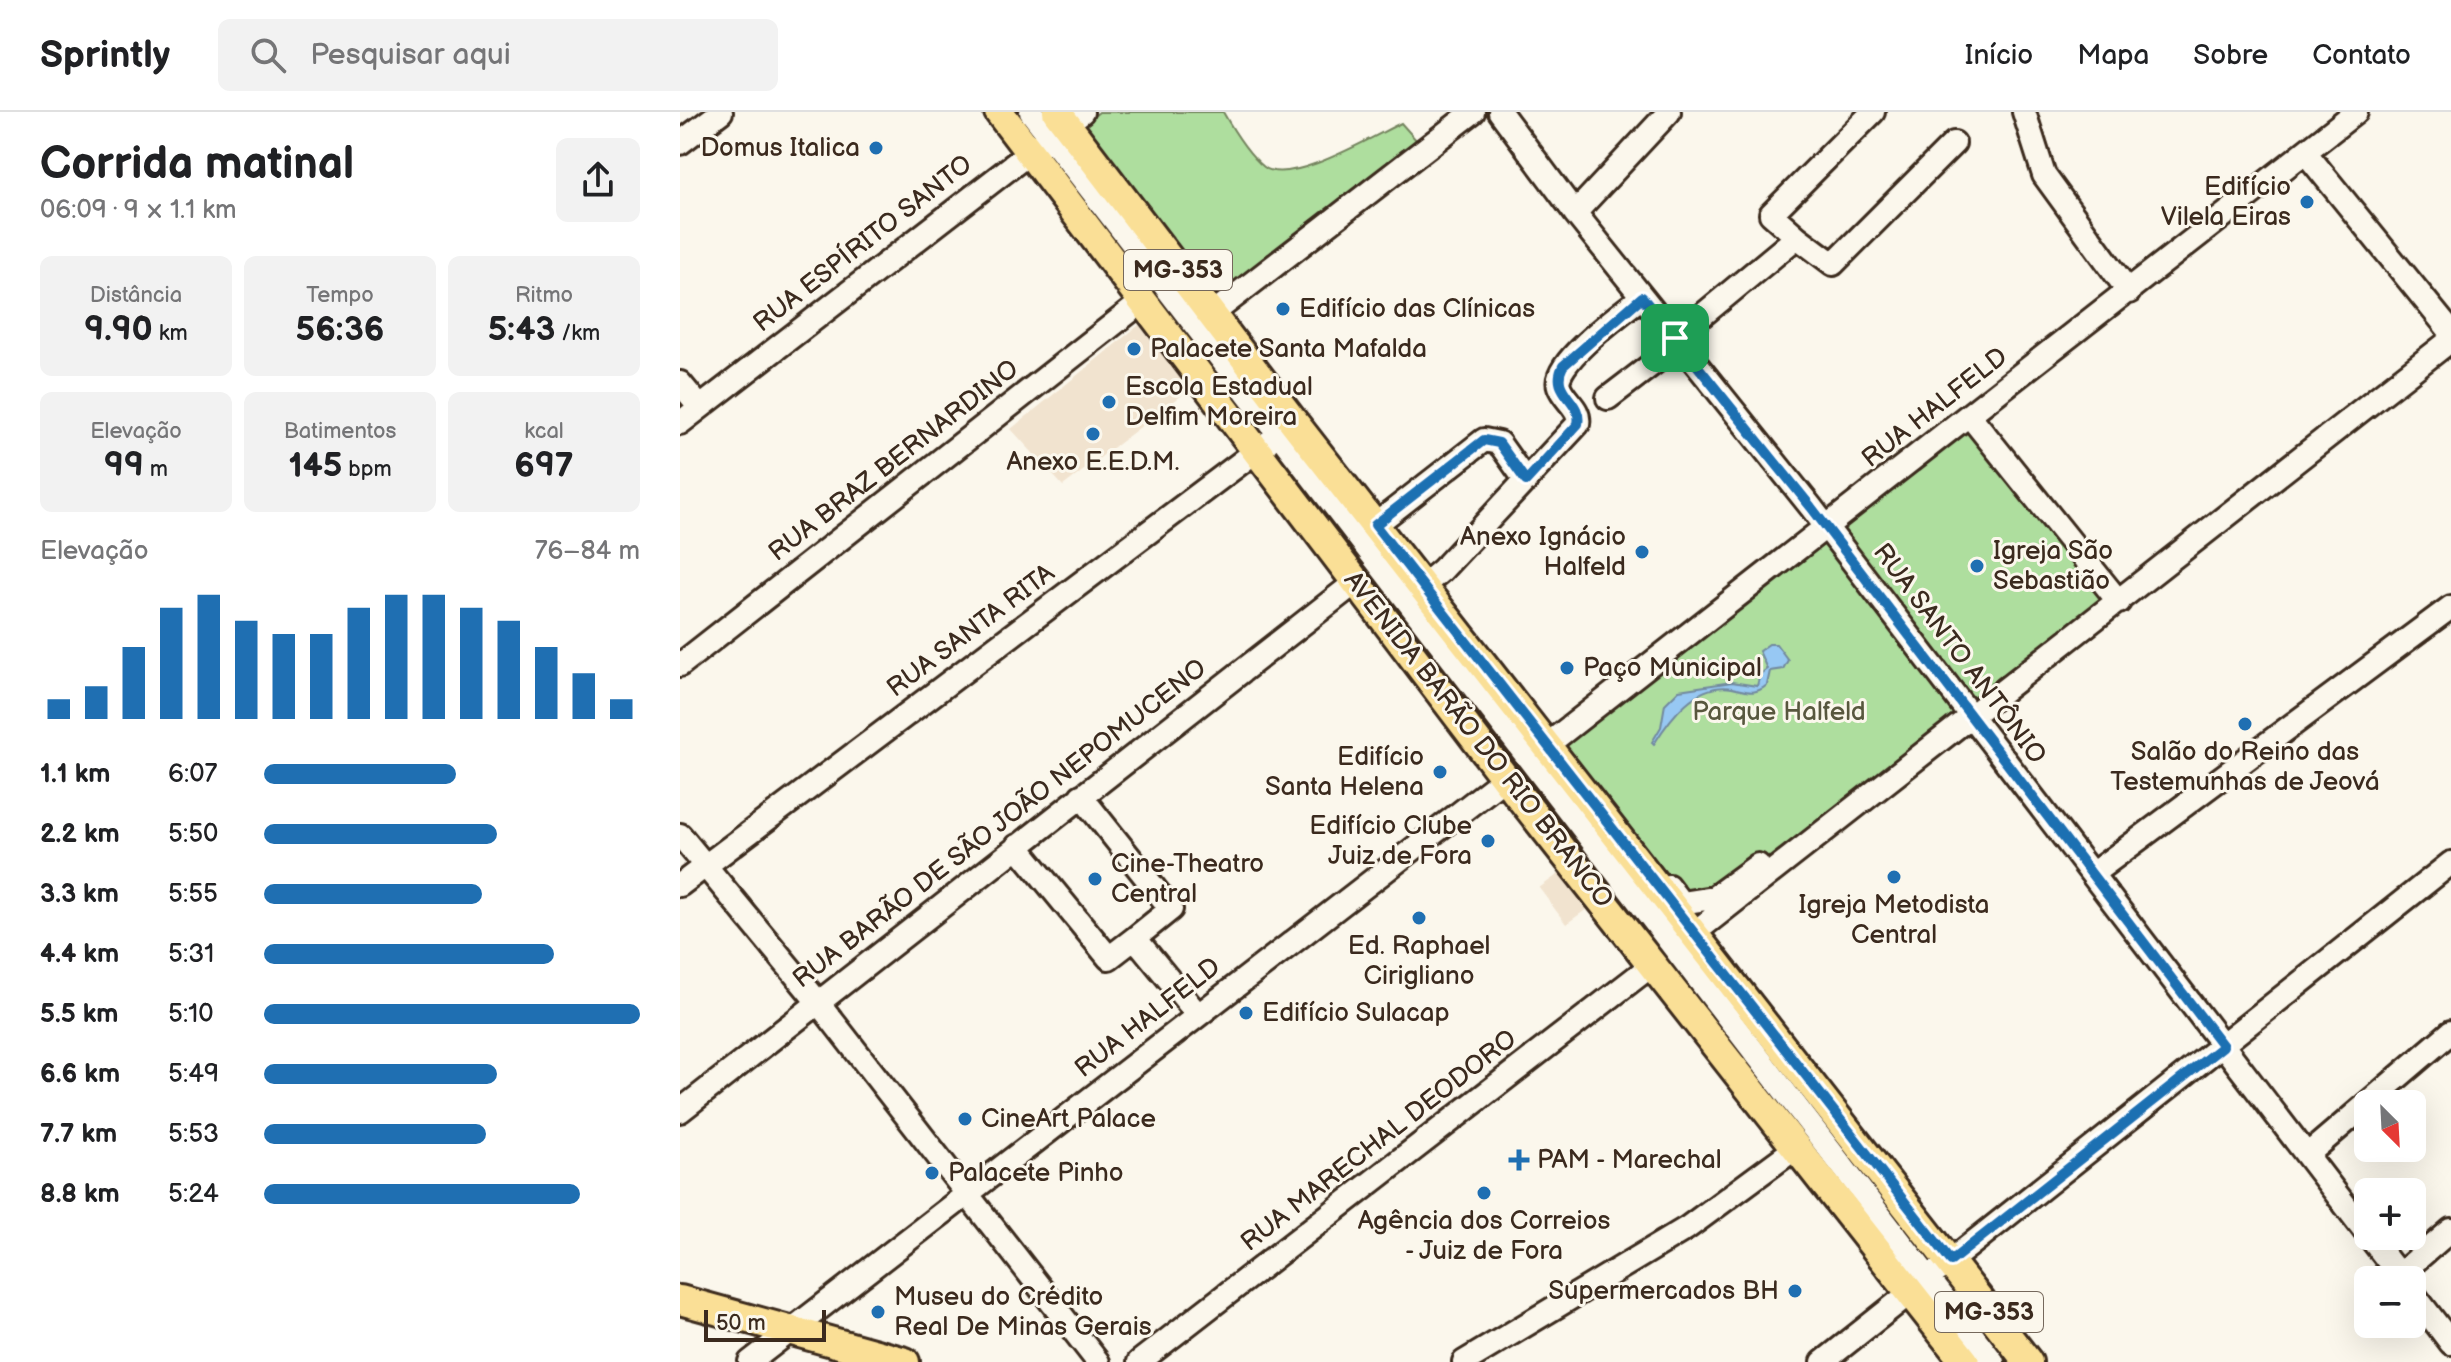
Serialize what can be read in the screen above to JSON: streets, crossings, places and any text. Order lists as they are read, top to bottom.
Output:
{
  "streets": {
    "main road": ["MG-353", "AVENIDA BARÃO DO RIO BRANCO"],
    "street": [
      "RUA ESPÍRITO SANTO",
      "RUA HALFELD",
      "RUA BRAZ BERNARDINO",
      "RUA SANTA RITA",
      "RUA SANTO ANTÔNIO",
      "RUA BARÃO DE SÃO JOÃO NEPOMUCENO",
      "RUA MARECHAL DEODORO"
    ]
  },
  "crossings": [
    ["RUA ESPÍRITO SANTO", "AVENIDA BARÃO DO RIO BRANCO"],
    ["RUA HALFELD", "RUA SANTO ANTÔNIO"],
    ["RUA HALFELD", "AVENIDA BARÃO DO RIO BRANCO"],
    ["RUA BRAZ BERNARDINO", "AVENIDA BARÃO DO RIO BRANCO"],
    ["RUA SANTA RITA", "AVENIDA BARÃO DO RIO BRANCO"],
    ["AVENIDA BARÃO DO RIO BRANCO", "RUA BARÃO DE SÃO JOÃO NEPOMUCENO"],
    ["AVENIDA BARÃO DO RIO BRANCO", "RUA MARECHAL DEODORO"]
  ],
  "parks": ["Parque Halfeld"],
  "places": {
    "other": [
      "Domus Italica",
      "Edifício Vilela Eiras",
      "Edifício das Clínicas",
      "Palacete Santa Mafalda",
      "Escola Estadual Delfim Moreira",
      "Anexo E.E.D.M.",
      "Anexo Ignácio Halfeld",
      "Igreja São Sebastião",
      "Paço Municipal",
      "Salão do Reino das Testemunhas de Jeová",
      "Edifício Santa Helena",
      "Edifício Clube Juiz de Fora",
      "Igreja Metodista Central",
      "Cine-Theatro Central",
      "Ed. Raphael Cirigliano",
      "Edifício Sulacap",
      "CineArt Palace",
      "Palacete Pinho",
      "Agência dos Correios - Juiz de Fora",
      "Supermercados BH",
      "Museu do Crédito Real De Minas Gerais"
    ],
    "health": ["PAM - Marechal"]
  },
  "scale_bar": "50 m",
  "north": "bottom right",
  "page": {
    "header": "Sprintly",
    "search": "Pesquisar aqui",
    "nav": [
      "Início",
      "Mapa",
      "Sobre",
      "Contato"
    ],
    "heading": ["Corrida matinal", "06:09 · 9 × 1.1 km"],
    "stats": [
      ["Distância", "9.90 km"],
      ["Tempo", "56:36"],
      ["Ritmo", "5:43 /km"],
      ["Elevação", "99 m"],
      ["Batimentos", "145 bpm"],
      ["kcal", "697"]
    ],
    "chart": ["Elevação", "76–84 m"],
    "list": [
      {
        "name": "1.1 km",
        "note": "6:07"
      },
      {
        "name": "2.2 km",
        "note": "5:50"
      },
      {
        "name": "3.3 km",
        "note": "5:55"
      },
      {
        "name": "4.4 km",
        "note": "5:31"
      },
      {
        "name": "5.5 km",
        "note": "5:10"
      },
      {
        "name": "6.6 km",
        "note": "5:49"
      },
      {
        "name": "7.7 km",
        "note": "5:53"
      },
      {
        "name": "8.8 km",
        "note": "5:24"
      }
    ],
    "map_buttons": ["+", "−"],
    "scale": "50 m"
  }
}
